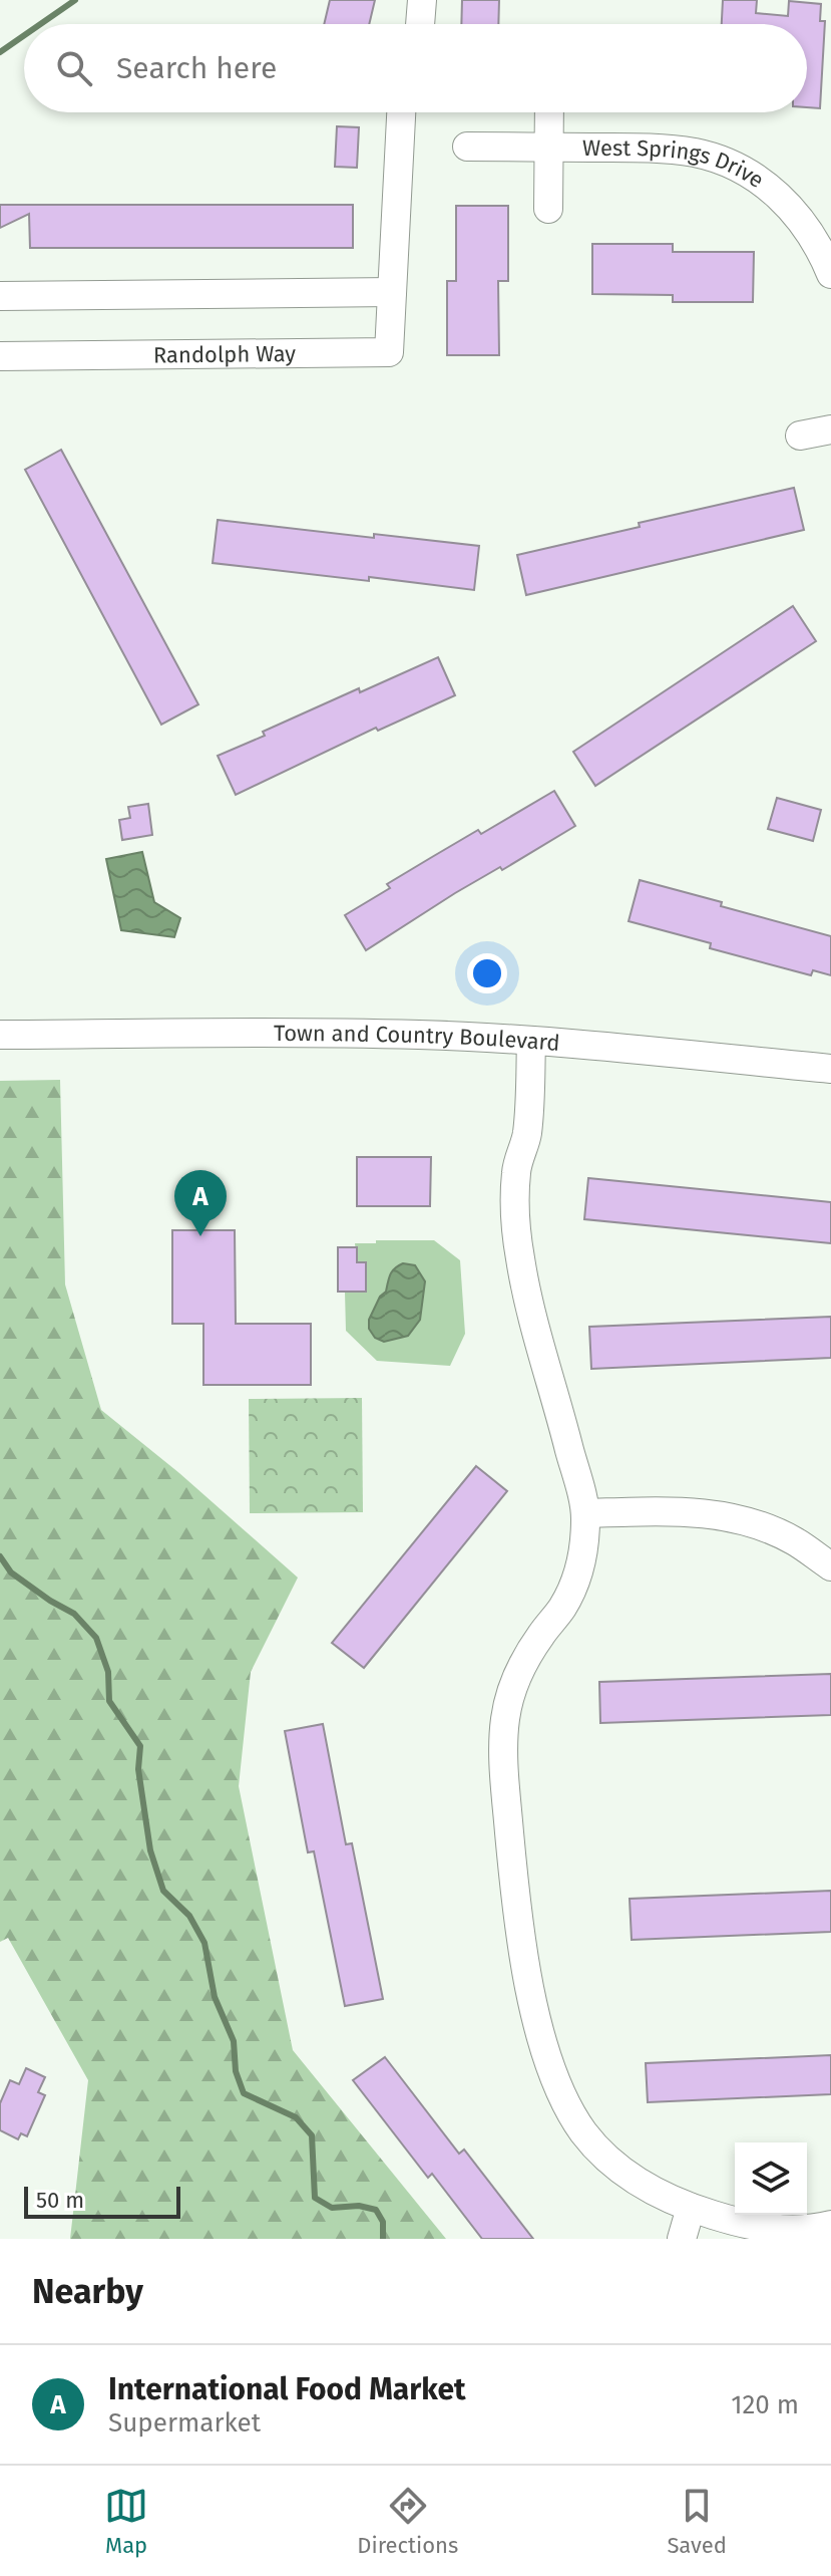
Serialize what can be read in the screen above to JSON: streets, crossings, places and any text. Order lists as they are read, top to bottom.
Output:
{
  "streets": {
    "street": ["West Springs Drive", "Randolph Way", "Town and Country Boulevard"]
  },
  "scale_bar": "50 m",
  "page": {
    "search": "Search here",
    "pins": "A",
    "scale": "50 m",
    "heading": "Nearby",
    "list": [
      {
        "mark": "A",
        "name": "International Food Market",
        "note": "Supermarket",
        "value": "120 m"
      }
    ],
    "nav": ["Map", "Directions", "Saved"]
  }
}
